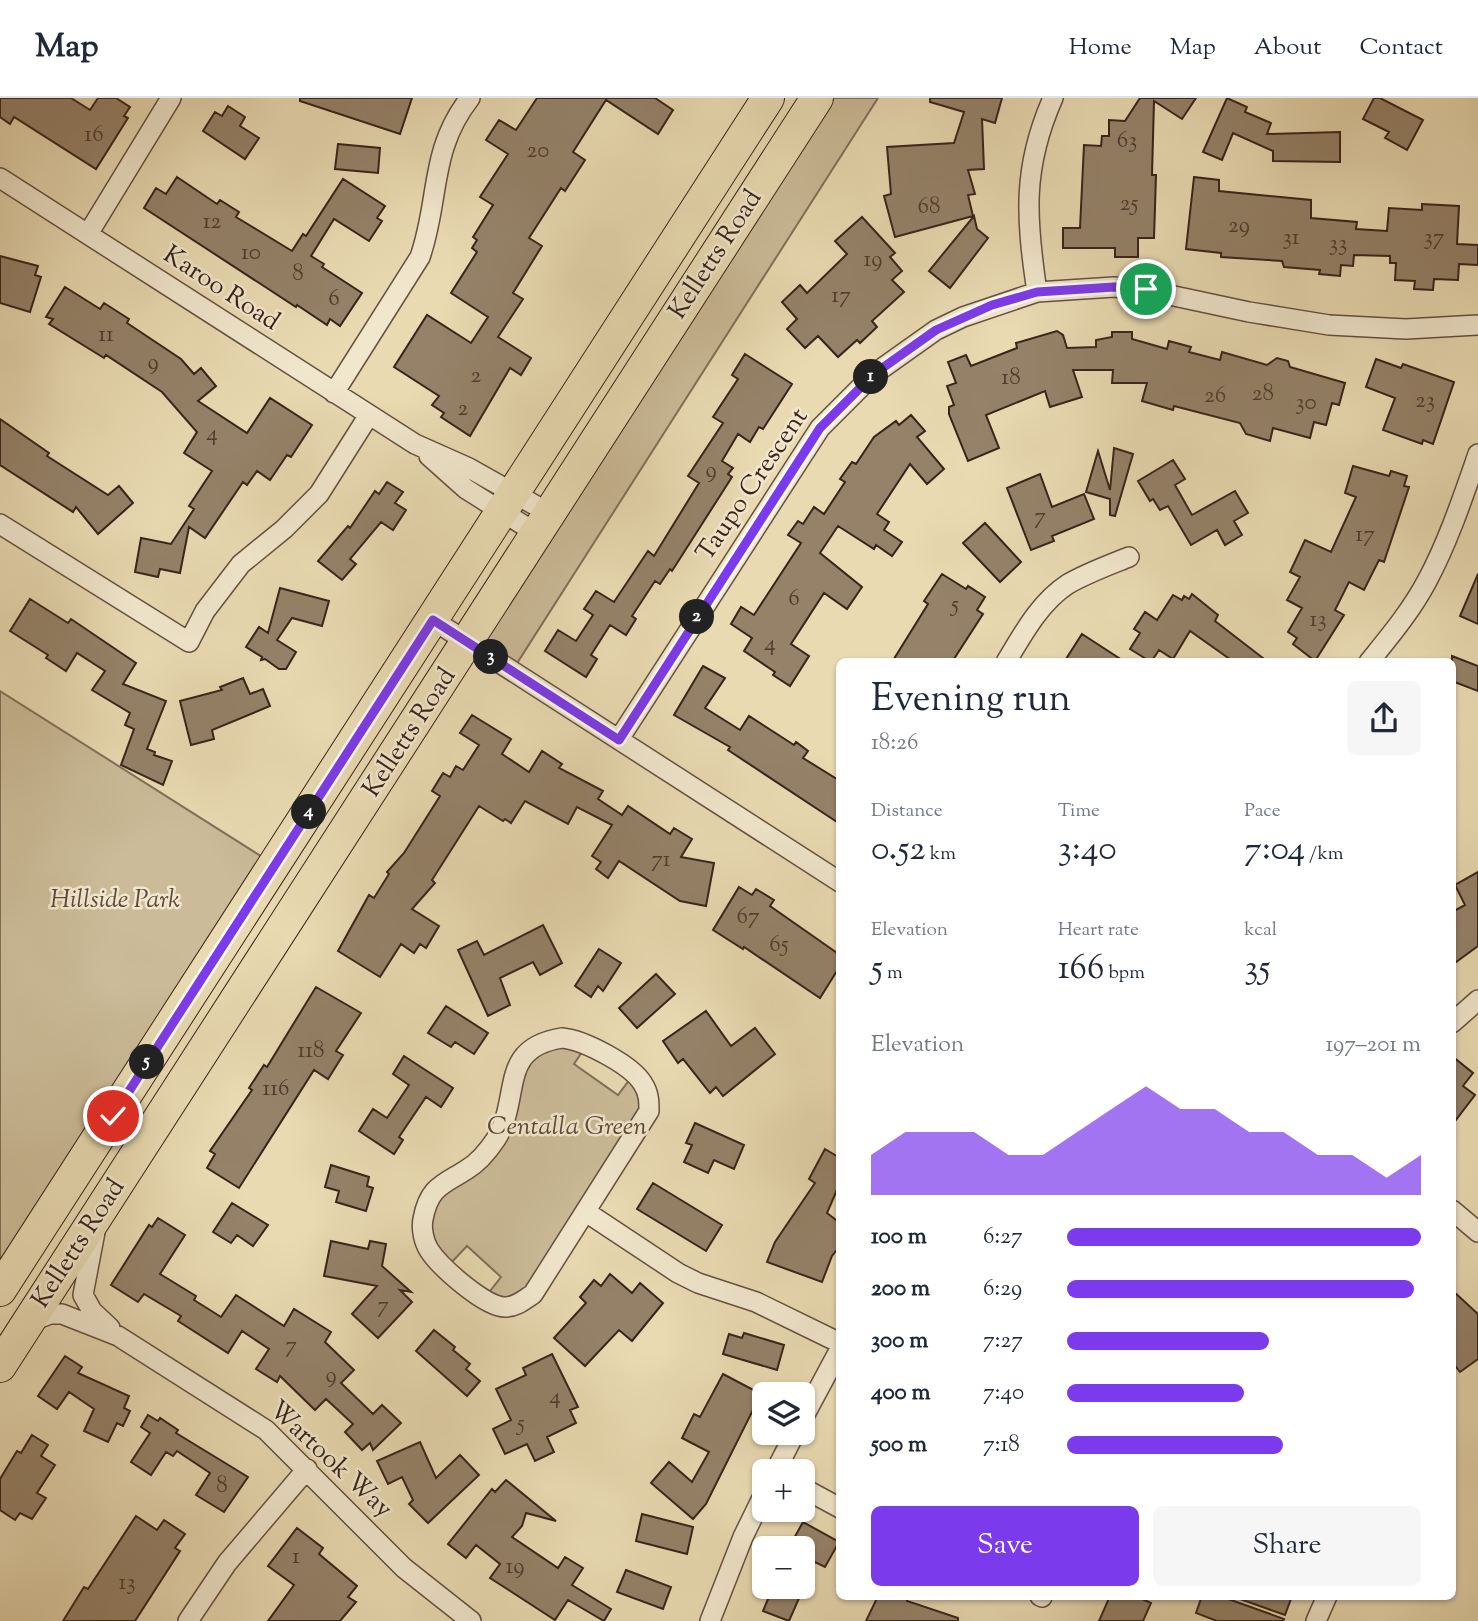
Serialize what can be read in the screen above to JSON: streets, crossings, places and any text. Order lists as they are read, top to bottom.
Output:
{
  "streets": {
    "main road": ["Kelletts Road"],
    "street": ["Karoo Road", "Taupo Crescent", "Wartook Way"]
  },
  "crossings": [
    ["Kelletts Road", "Karoo Road"],
    ["Kelletts Road", "Wartook Way"]
  ],
  "parks": ["Hillside Park", "Centalla Green"],
  "house_numbers": [
    "16",
    "63",
    "20",
    "25",
    "68",
    "12",
    "29",
    "31",
    "37",
    "33",
    "10",
    "19",
    "8",
    "17",
    "6",
    "11",
    "9",
    "2",
    "18",
    "28",
    "26",
    "23",
    "30",
    "2",
    "4",
    "9",
    "7",
    "17",
    "6",
    "5",
    "13",
    "4",
    "71",
    "67",
    "65",
    "118",
    "116",
    "7",
    "7",
    "9",
    "4",
    "5",
    "8",
    "1",
    "19",
    "13"
  ],
  "page": {
    "header": "Map",
    "nav": [
      "Home",
      "Map",
      "About",
      "Contact"
    ],
    "pins": [
      "1",
      "2",
      "3",
      "4",
      "5"
    ],
    "heading": ["Evening run", "18:26"],
    "stats": [
      ["Distance", "0.52 km"],
      ["Time", "3:40"],
      ["Pace", "7:04 /km"],
      ["Elevation", "5 m"],
      ["Heart rate", "166 bpm"],
      ["kcal", "35"]
    ],
    "chart": ["Elevation", "197–201 m"],
    "list": [
      {
        "name": "100 m",
        "note": "6:27"
      },
      {
        "name": "200 m",
        "note": "6:29"
      },
      {
        "name": "300 m",
        "note": "7:27"
      },
      {
        "name": "400 m",
        "note": "7:40"
      },
      {
        "name": "500 m",
        "note": "7:18"
      }
    ],
    "map_buttons": ["+", "−"],
    "buttons": ["Save", "Share"]
  }
}
